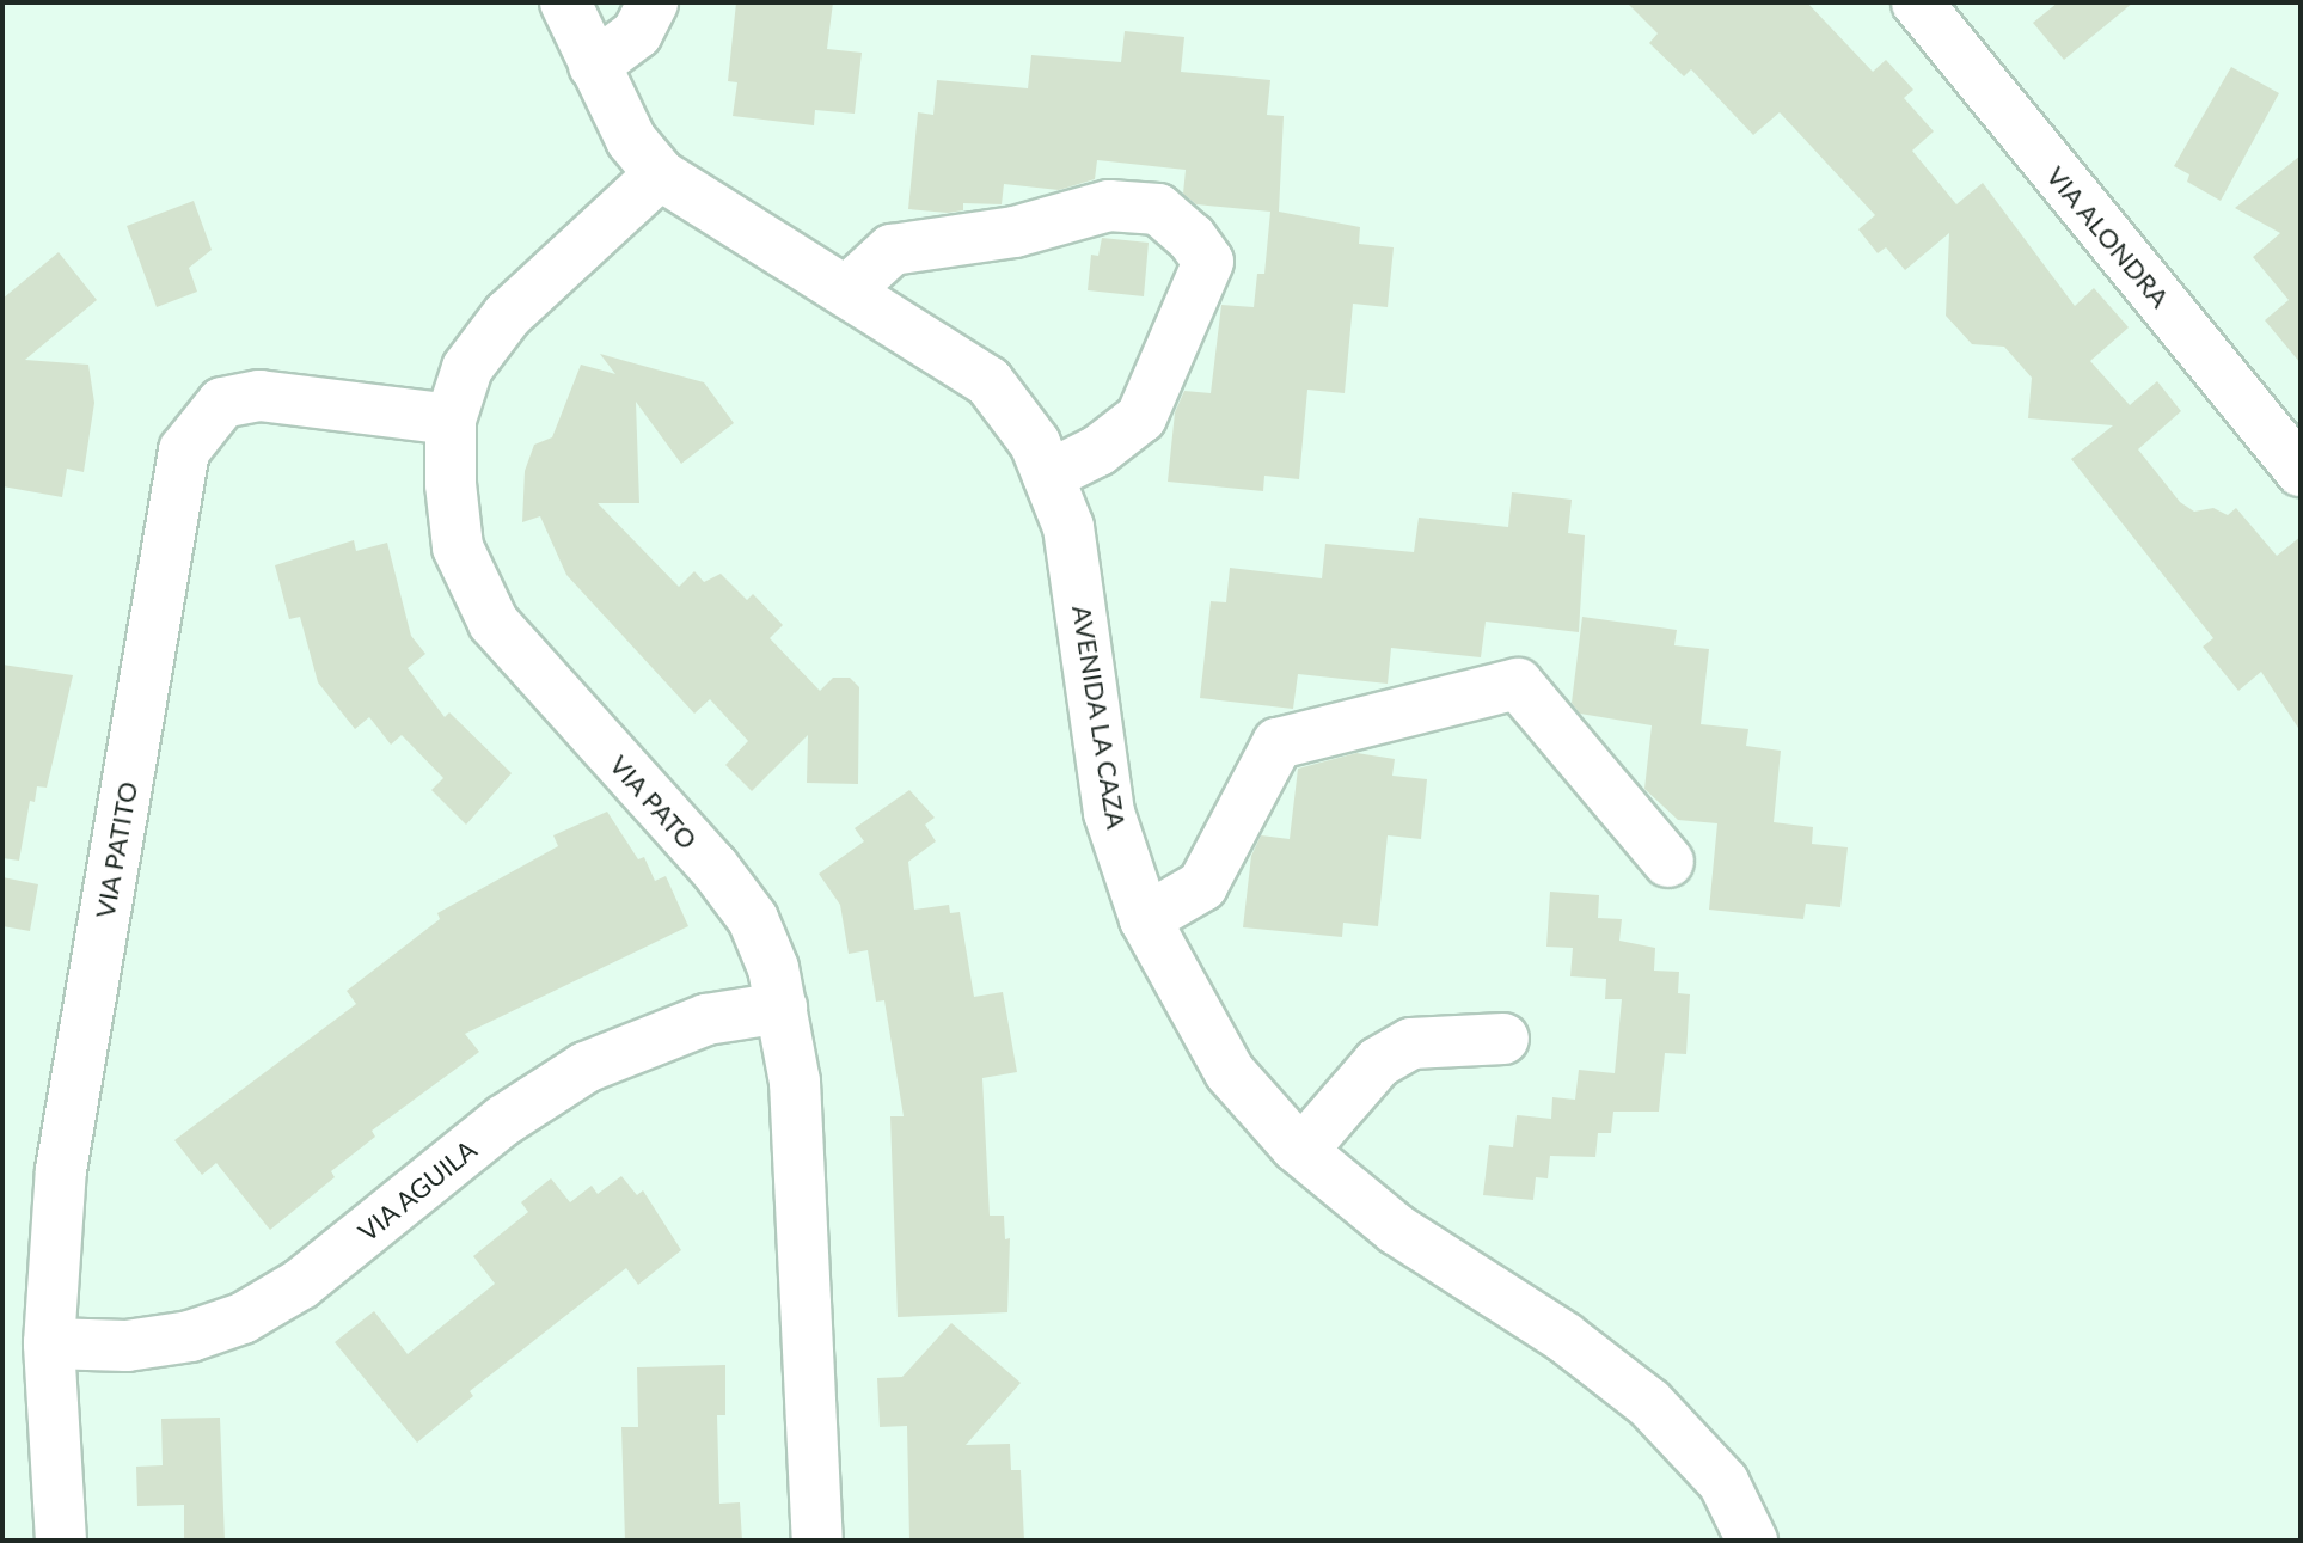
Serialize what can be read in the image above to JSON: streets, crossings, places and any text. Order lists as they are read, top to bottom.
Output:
{
  "streets": {
    "street": [
      "VIA ALONDRA",
      "AVENIDA LA CAZA",
      "VIA PATO",
      "VIA PATITO",
      "VIA AGUILA"
    ]
  },
  "crossings": [
    ["AVENIDA LA CAZA", "VIA PATO"],
    ["VIA PATO", "VIA PATITO"],
    ["VIA PATO", "VIA AGUILA"],
    ["VIA PATITO", "VIA AGUILA"]
  ]
}
